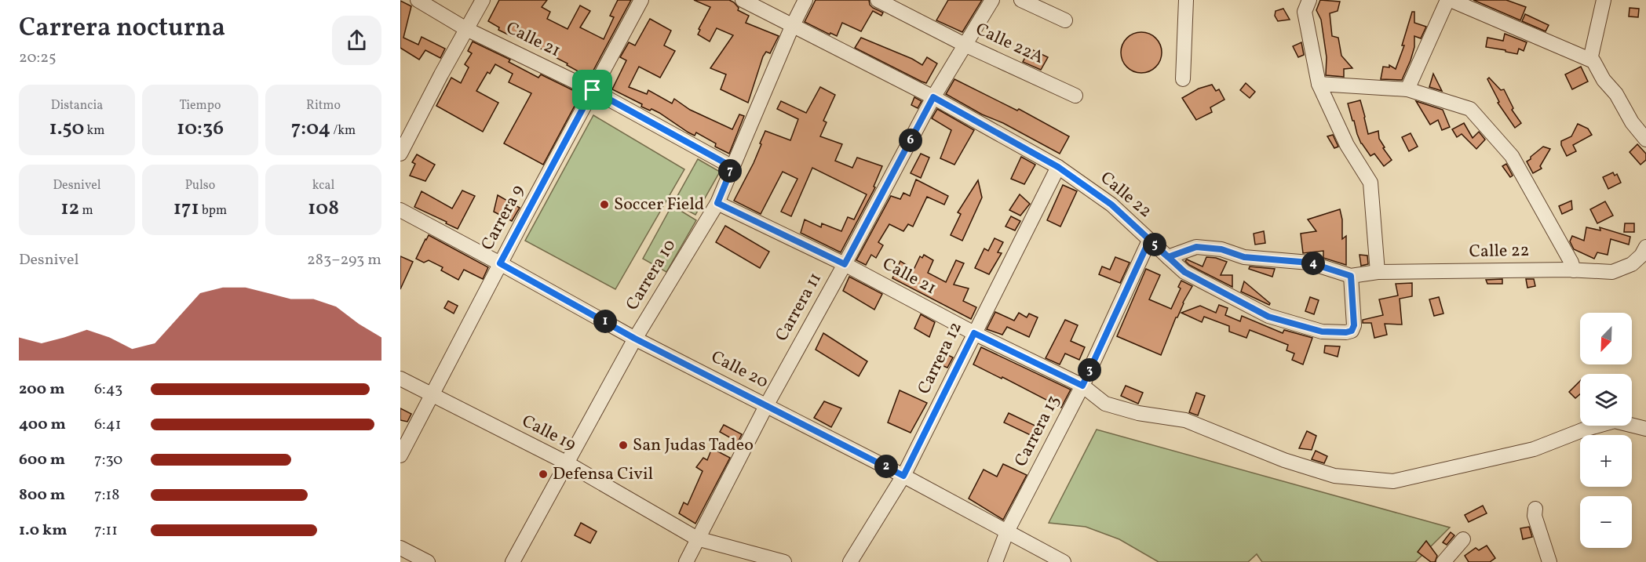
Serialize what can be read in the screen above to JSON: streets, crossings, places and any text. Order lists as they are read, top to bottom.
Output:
{
  "streets": {
    "street": [
      "Calle 21",
      "Calle 22A",
      "Calle 22",
      "Carrera 9",
      "Carrera 10",
      "Carrera 11",
      "Carrera 12",
      "Calle 20",
      "Carrera 13",
      "Calle 19"
    ]
  },
  "crossings": [
    ["Calle 21", "Carrera 9"],
    ["Calle 21", "Carrera 10"],
    ["Calle 21", "Carrera 11"],
    ["Calle 21", "Carrera 12"],
    ["Calle 21", "Carrera 13"],
    ["Calle 22A", "Carrera 11"],
    ["Calle 22", "Carrera 10"],
    ["Calle 22", "Carrera 11"],
    ["Calle 22", "Carrera 12"],
    ["Calle 22", "Carrera 13"],
    ["Carrera 9", "Calle 20"],
    ["Carrera 9", "Calle 19"],
    ["Carrera 10", "Calle 20"],
    ["Carrera 10", "Calle 19"],
    ["Carrera 11", "Calle 20"],
    ["Carrera 11", "Calle 19"],
    ["Carrera 12", "Calle 20"],
    ["Calle 20", "Carrera 13"]
  ],
  "places": ["Soccer Field", "San Judas Tadeo", "Defensa Civil"],
  "north": "bottom left",
  "page": {
    "heading": ["Carrera nocturna", "20:25"],
    "stats": [
      ["Distancia", "1.50 km"],
      ["Tiempo", "10:36"],
      ["Ritmo", "7:04 /km"],
      ["Desnivel", "12 m"],
      ["Pulso", "171 bpm"],
      ["kcal", "108"]
    ],
    "pins": [
      "6",
      "7",
      "5",
      "4",
      "1",
      "3",
      "2"
    ],
    "chart": ["Desnivel", "283–293 m"],
    "map_buttons": ["+", "−"],
    "list": [
      {
        "name": "200 m",
        "note": "6:43"
      },
      {
        "name": "400 m",
        "note": "6:41"
      },
      {
        "name": "600 m",
        "note": "7:30"
      },
      {
        "name": "800 m",
        "note": "7:18"
      },
      {
        "name": "1.0 km",
        "note": "7:11"
      }
    ]
  }
}
